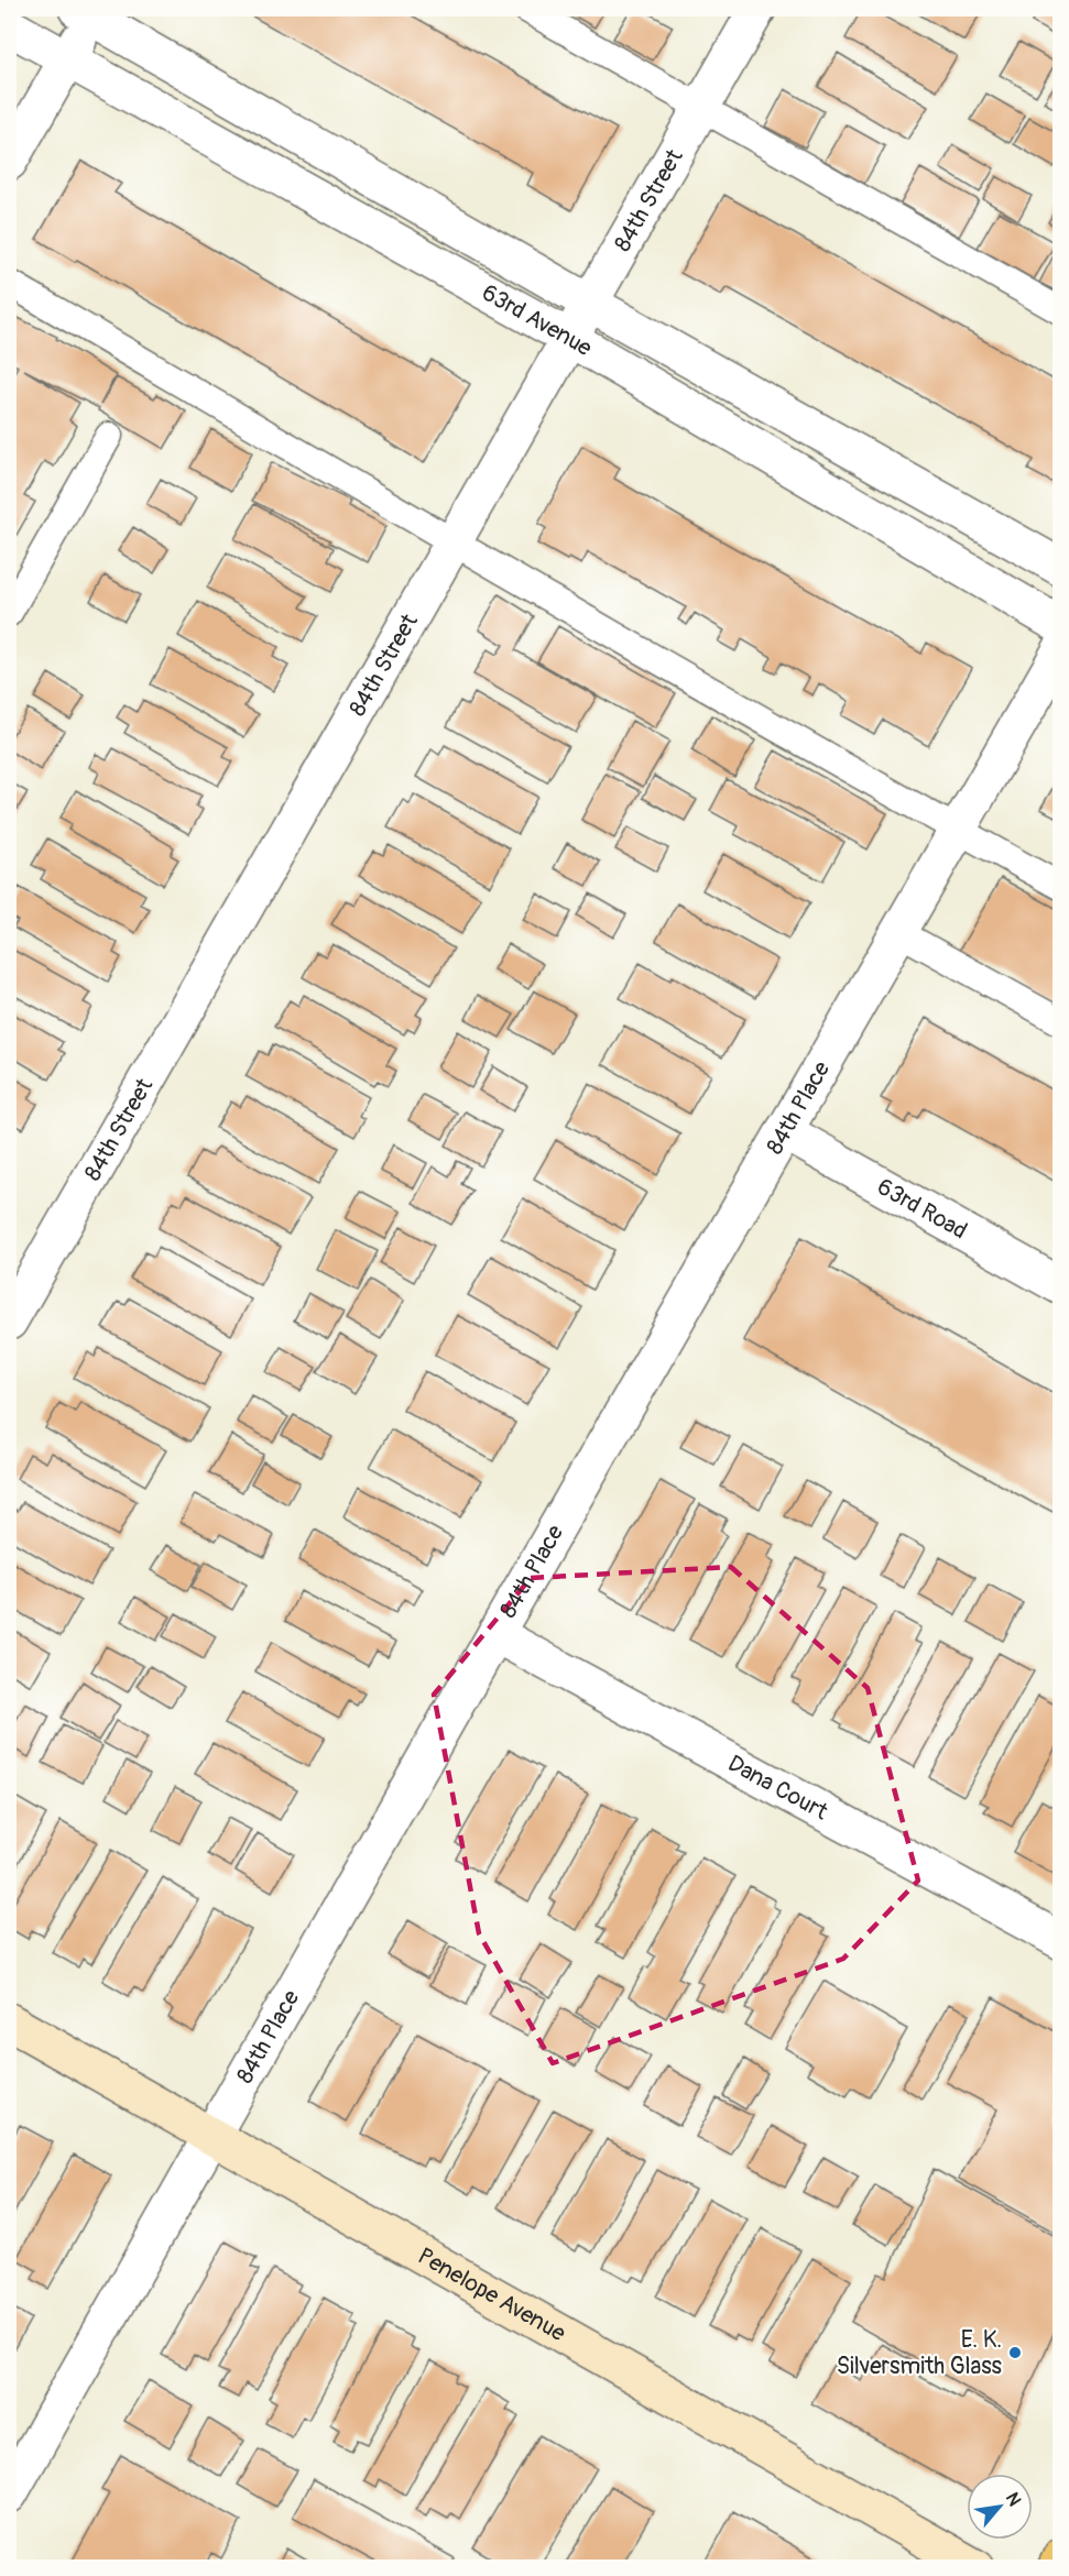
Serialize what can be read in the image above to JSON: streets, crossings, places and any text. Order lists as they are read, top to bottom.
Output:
{
  "streets": {
    "street": [
      "84th Street",
      "63rd Avenue",
      "84th Place",
      "63rd Road",
      "Dana Court",
      "Penelope Avenue"
    ]
  },
  "crossings": [
    ["84th Street", "63rd Avenue"],
    ["84th Place", "63rd Road"],
    ["84th Place", "Dana Court"],
    ["84th Place", "Penelope Avenue"]
  ],
  "places": ["E. K. Silversmith Glass"],
  "north": "top right"
}
